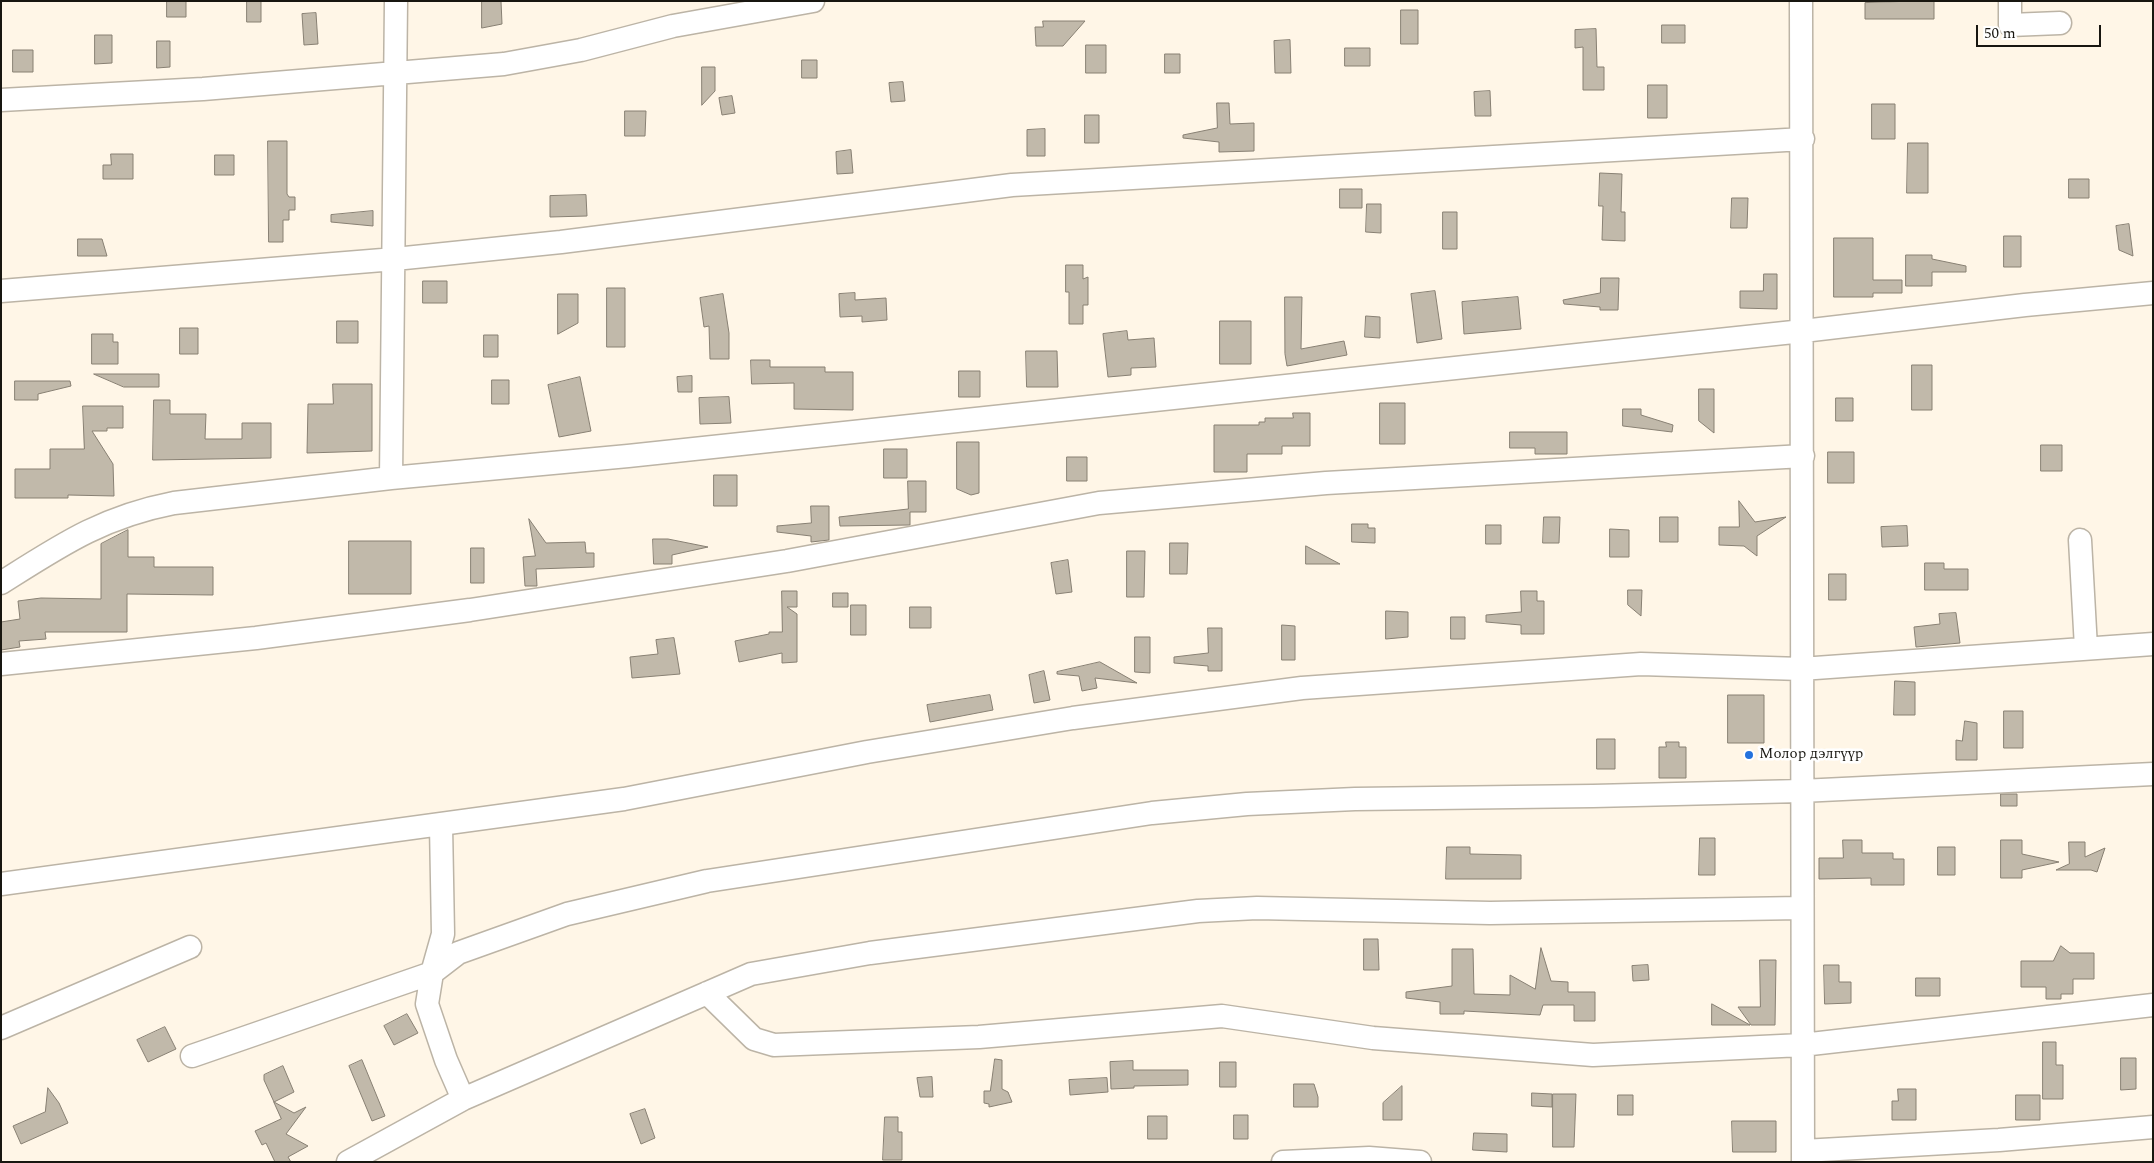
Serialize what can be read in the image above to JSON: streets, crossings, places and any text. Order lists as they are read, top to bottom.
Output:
{
  "places": ["Молор дэлгүүр"],
  "scale_bar": "50 m"
}
